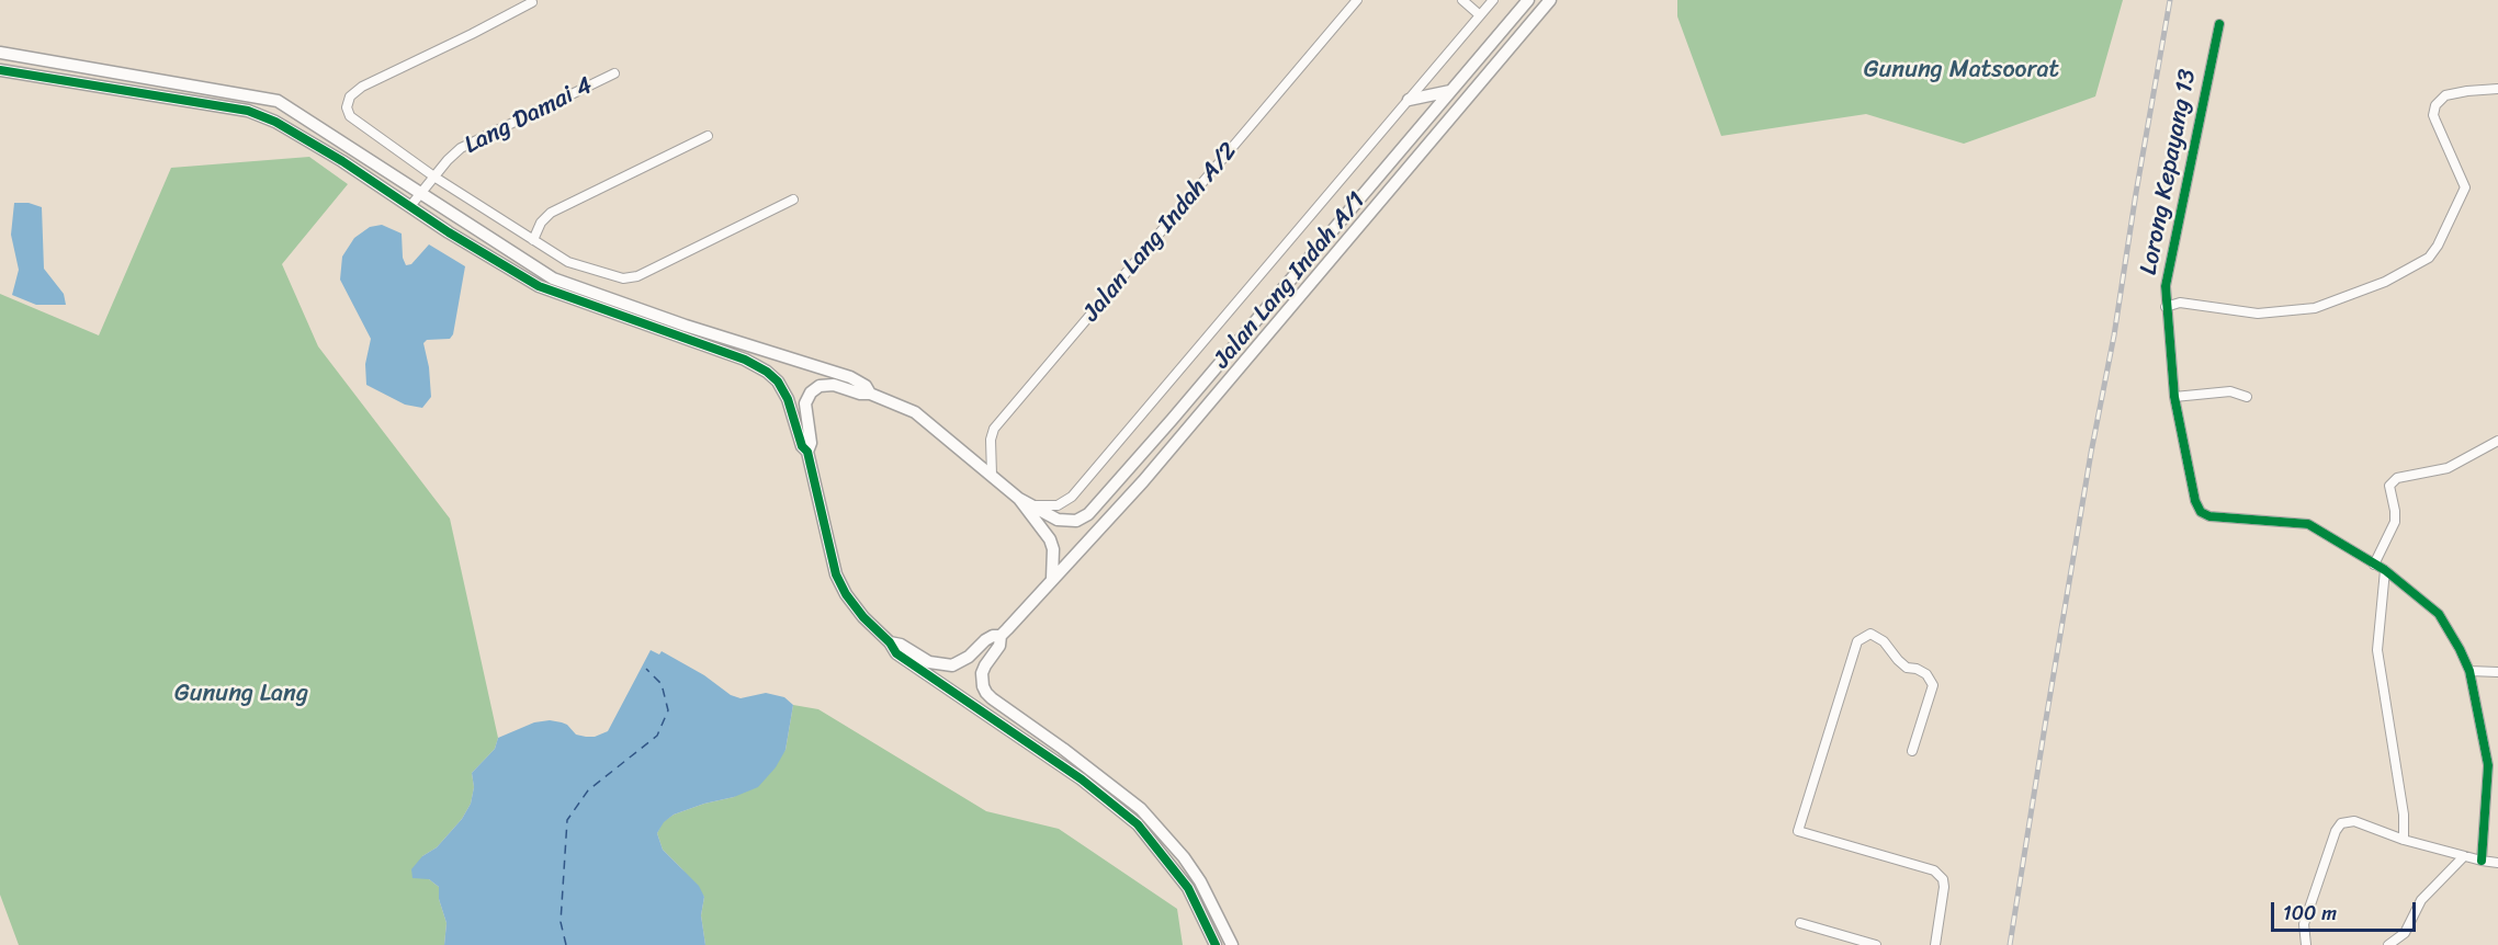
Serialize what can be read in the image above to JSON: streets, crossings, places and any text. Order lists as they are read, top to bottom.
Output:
{
  "streets": {
    "street": [
      "Lang Damai 4",
      "Lorong Kepayang 13",
      "Jalan Lang Indah A/2",
      "Jalan Lang Indah A/1"
    ]
  },
  "parks": ["Gunung Matsoorat", "Gunung Lang"],
  "scale_bar": "100 m"
}
